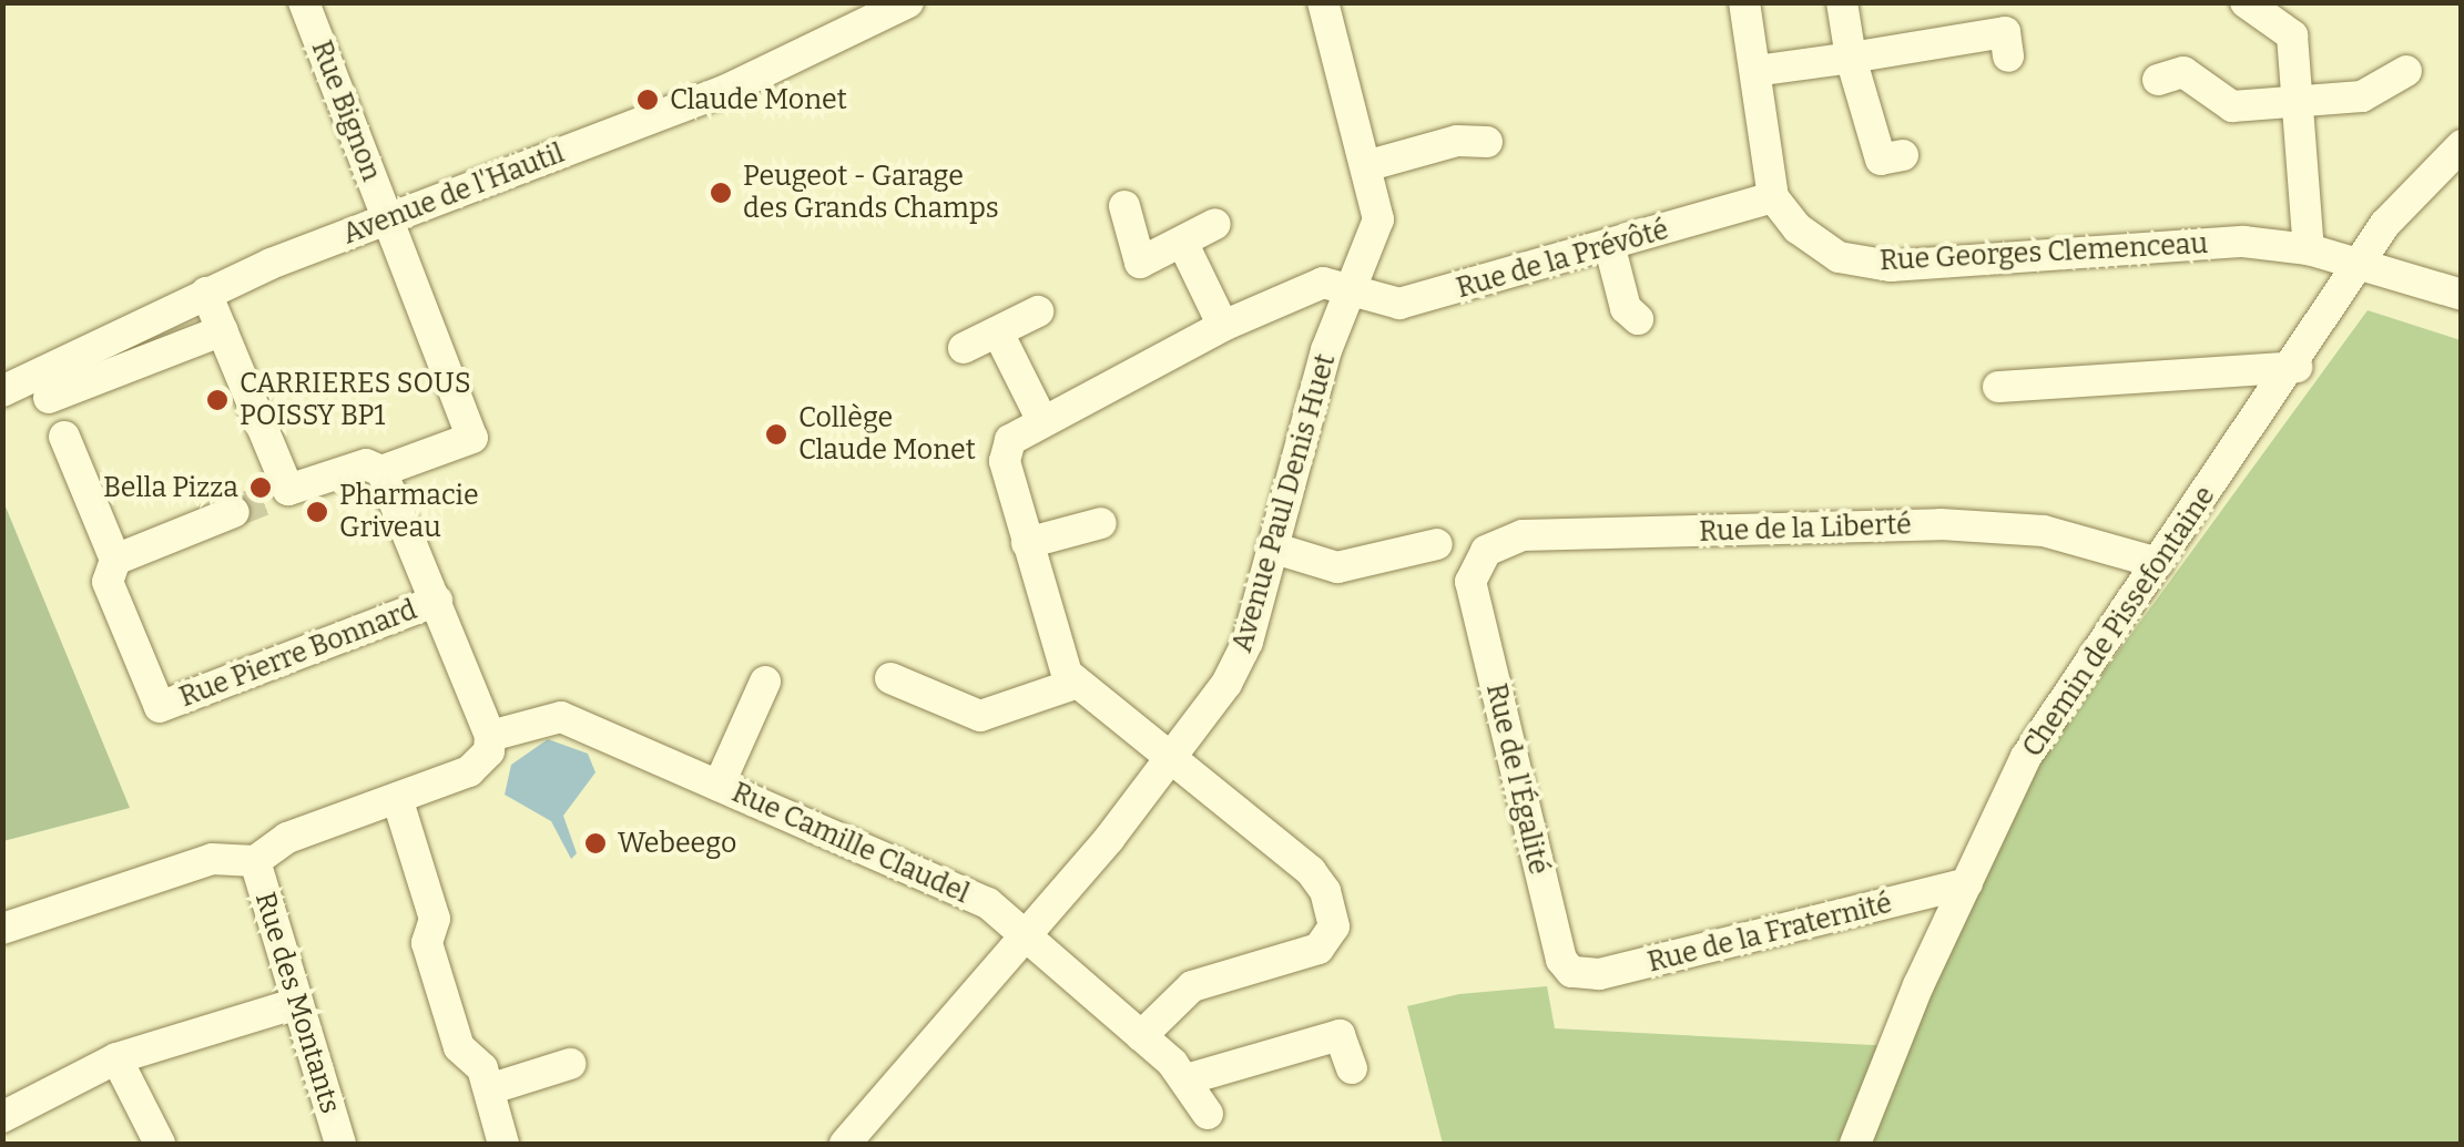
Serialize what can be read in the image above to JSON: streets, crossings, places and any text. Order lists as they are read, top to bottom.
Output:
{
  "streets": {
    "street": [
      "Rue Bignon",
      "Avenue de l'Hautil",
      "Rue Georges Clemenceau",
      "Rue de la Prévôté",
      "Avenue Paul Denis Huet",
      "Rue de la Liberté",
      "Chemin de Pissefontaine",
      "Rue Pierre Bonnard",
      "Rue de l'Égalité",
      "Rue Camille Claudel",
      "Rue de la Fraternité",
      "Rue des Montants"
    ]
  },
  "crossings": [
    ["Rue Bignon", "Avenue de l'Hautil"],
    ["Rue Georges Clemenceau", "Rue de la Prévôté"],
    ["Rue Georges Clemenceau", "Chemin de Pissefontaine"],
    ["Rue de la Prévôté", "Avenue Paul Denis Huet"],
    ["Avenue Paul Denis Huet", "Rue Camille Claudel"],
    ["Rue de la Liberté", "Chemin de Pissefontaine"],
    ["Rue de la Liberté", "Rue de l'Égalité"],
    ["Chemin de Pissefontaine", "Rue de la Fraternité"],
    ["Rue de l'Égalité", "Rue de la Fraternité"]
  ],
  "places": [
    "Claude Monet",
    "Peugeot - Garage des Grands Champs",
    "CARRIERES SOUS POISSY BP1",
    "Collège Claude Monet",
    "Bella Pizza",
    "Pharmacie Griveau",
    "Webeego"
  ]
}
